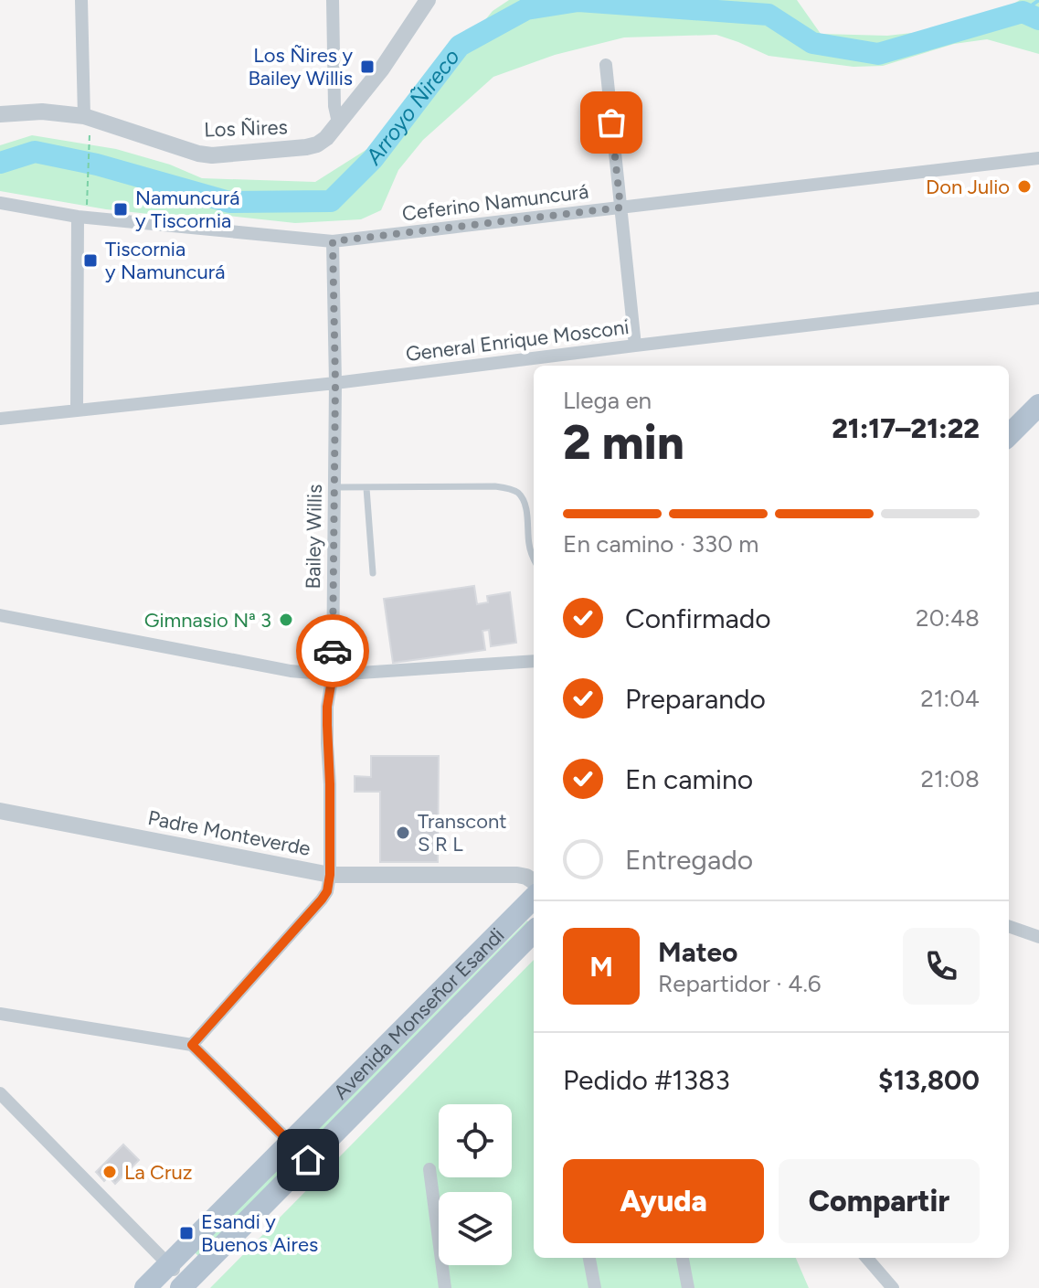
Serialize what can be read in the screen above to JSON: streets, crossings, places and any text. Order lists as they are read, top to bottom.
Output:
{
  "streets": {
    "main road": ["Avenida Monseñor Esandi"],
    "street": [
      "Los Ñires",
      "Ceferino Namuncurá",
      "General Enrique Mosconi",
      "Bailey Willis",
      "Padre Monteverde"
    ]
  },
  "crossings": [
    ["Ceferino Namuncurá", "Bailey Willis"],
    ["General Enrique Mosconi", "Bailey Willis"],
    ["Bailey Willis", "Padre Monteverde"]
  ],
  "water": ["Arroyo Ñireco"],
  "places": {
    "transit": [
      "Los Ñires y Bailey Willis",
      "Namuncurá y Tiscornia",
      "Tiscornia y Namuncurá",
      "Esandi y Buenos Aires"
    ],
    "other": [
      "Don Julio",
      "Gimnasio Nª 3",
      "Transcont S R L",
      "La Cruz"
    ]
  },
  "page": {
    "heading": ["2 min", "Llega en", "21:17–21:22"],
    "panel": [
      "Mateo",
      "Repartidor · 4.6",
      "Pedido #1383",
      "$13,800"
    ],
    "bar": "En camino · 330 m",
    "list": [
      ["Confirmado", "20:48"],
      ["Preparando", "21:04"],
      ["En camino", "21:08"],
      "Entregado"
    ],
    "round": "M",
    "buttons": ["Ayuda", "Compartir"]
  }
}
